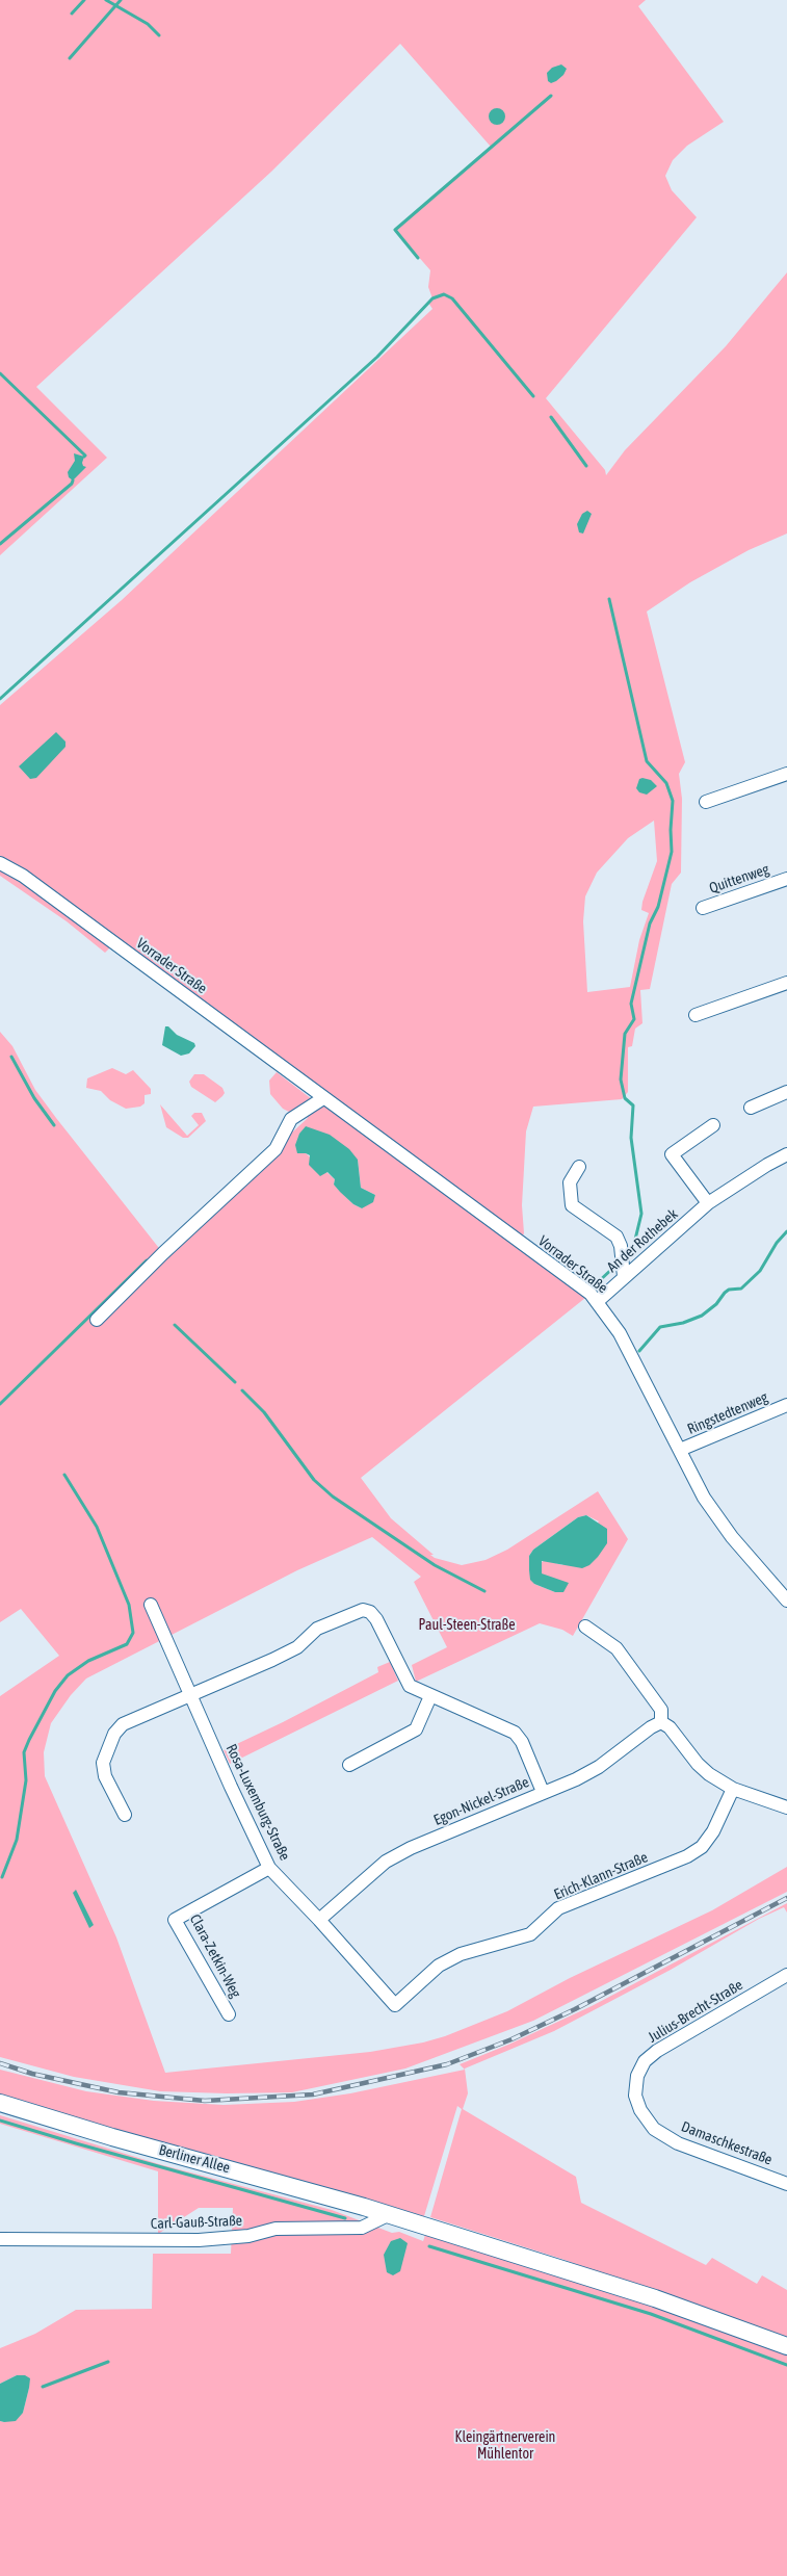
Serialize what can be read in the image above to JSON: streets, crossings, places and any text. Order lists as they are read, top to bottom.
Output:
{
  "streets": {
    "main road": ["Berliner Allee"],
    "street": [
      "Quittenweg",
      "Vorrader Straße",
      "An der Rothebek",
      "Ringstedtenweg",
      "Egon-Nickel-Straße",
      "Rosa-Luxemburg-Straße",
      "Erich-Klann-Straße",
      "Clara-Zetkin-Weg",
      "Julius-Brecht-Straße",
      "Damaschkestraße",
      "Carl-Gauß-Straße"
    ]
  },
  "crossings": [
    ["Vorrader Straße", "An der Rothebek"],
    ["Vorrader Straße", "Ringstedtenweg"],
    ["Egon-Nickel-Straße", "Rosa-Luxemburg-Straße"],
    ["Rosa-Luxemburg-Straße", "Erich-Klann-Straße"],
    ["Rosa-Luxemburg-Straße", "Clara-Zetkin-Weg"],
    ["Julius-Brecht-Straße", "Damaschkestraße"],
    ["Berliner Allee", "Carl-Gauß-Straße"]
  ],
  "parks": ["Paul-Steen-Straße", "Kleingärtnerverein Mühlentor"]
}
